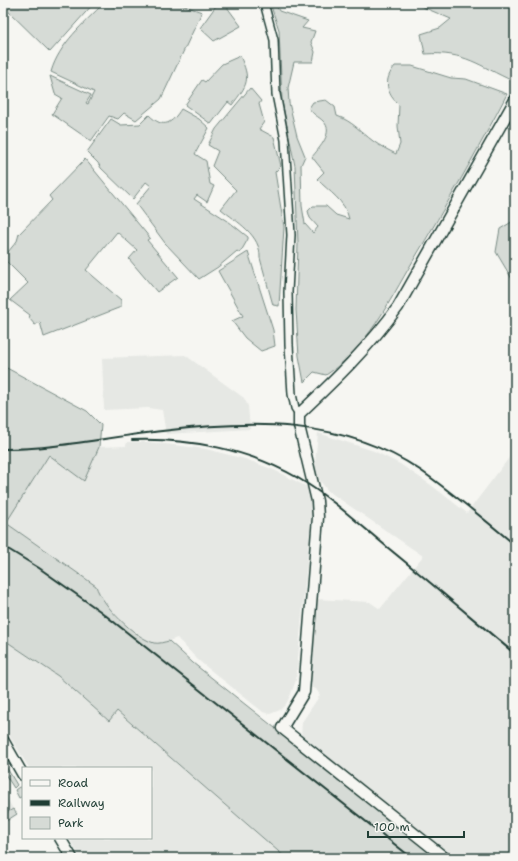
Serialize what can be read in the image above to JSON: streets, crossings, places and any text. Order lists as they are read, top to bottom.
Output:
{
  "legend": ["Road", "Railway", "Park"],
  "scale_bar": "100 m"
}
